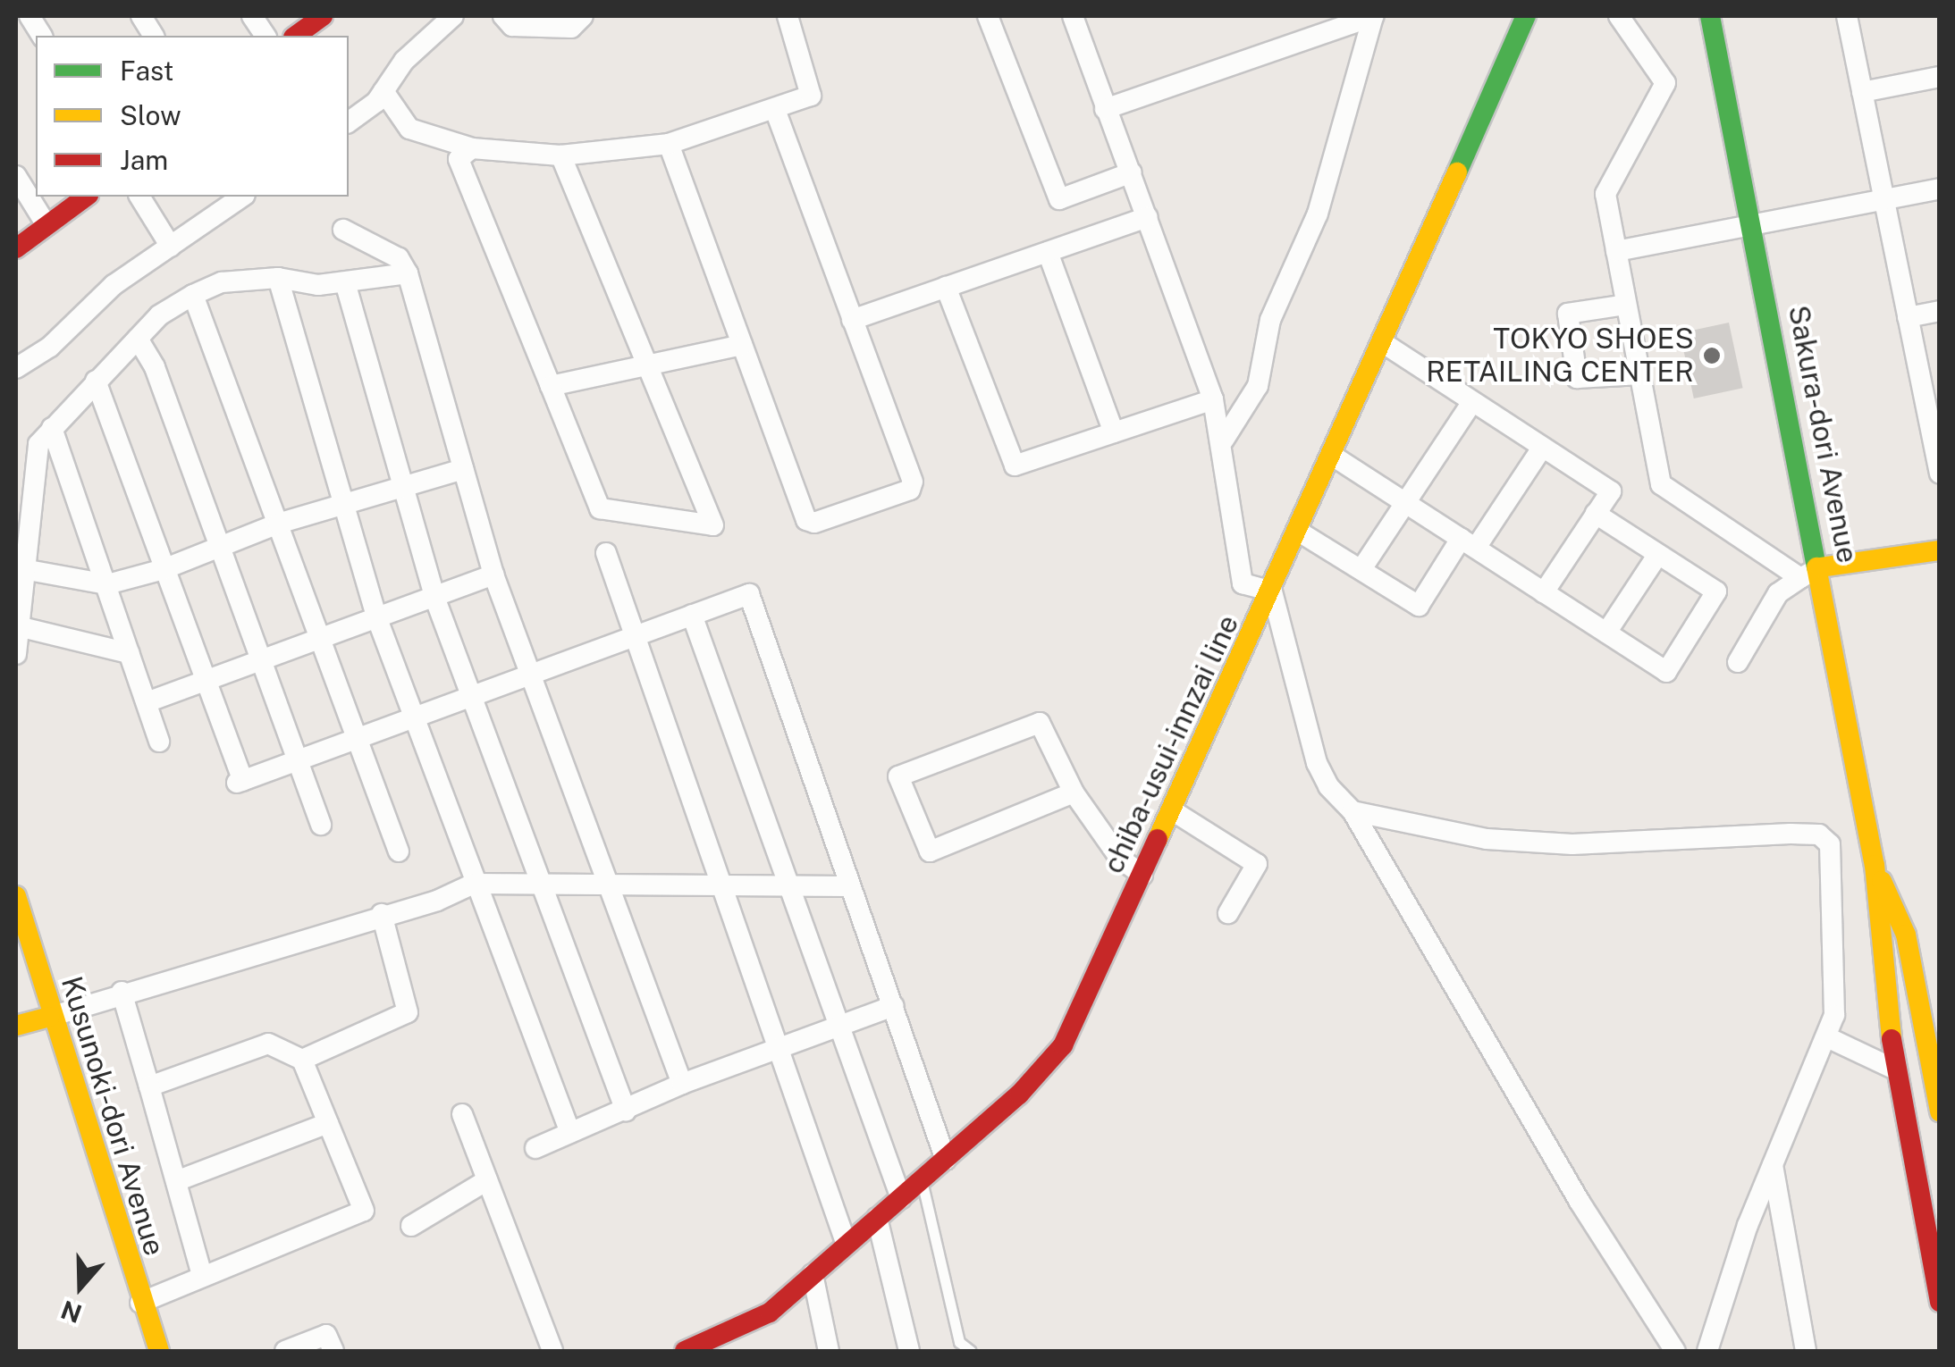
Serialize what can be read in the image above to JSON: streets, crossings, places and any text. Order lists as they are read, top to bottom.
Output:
{
  "streets": {
    "street": ["Sakura-dori Avenue", "chiba-usui-innzai line", "Kusunoki-dori Avenue"]
  },
  "places": ["TOKYO SHOES RETAILING CENTER"],
  "legend": ["Fast", "Slow", "Jam"],
  "north": "bottom"
}
